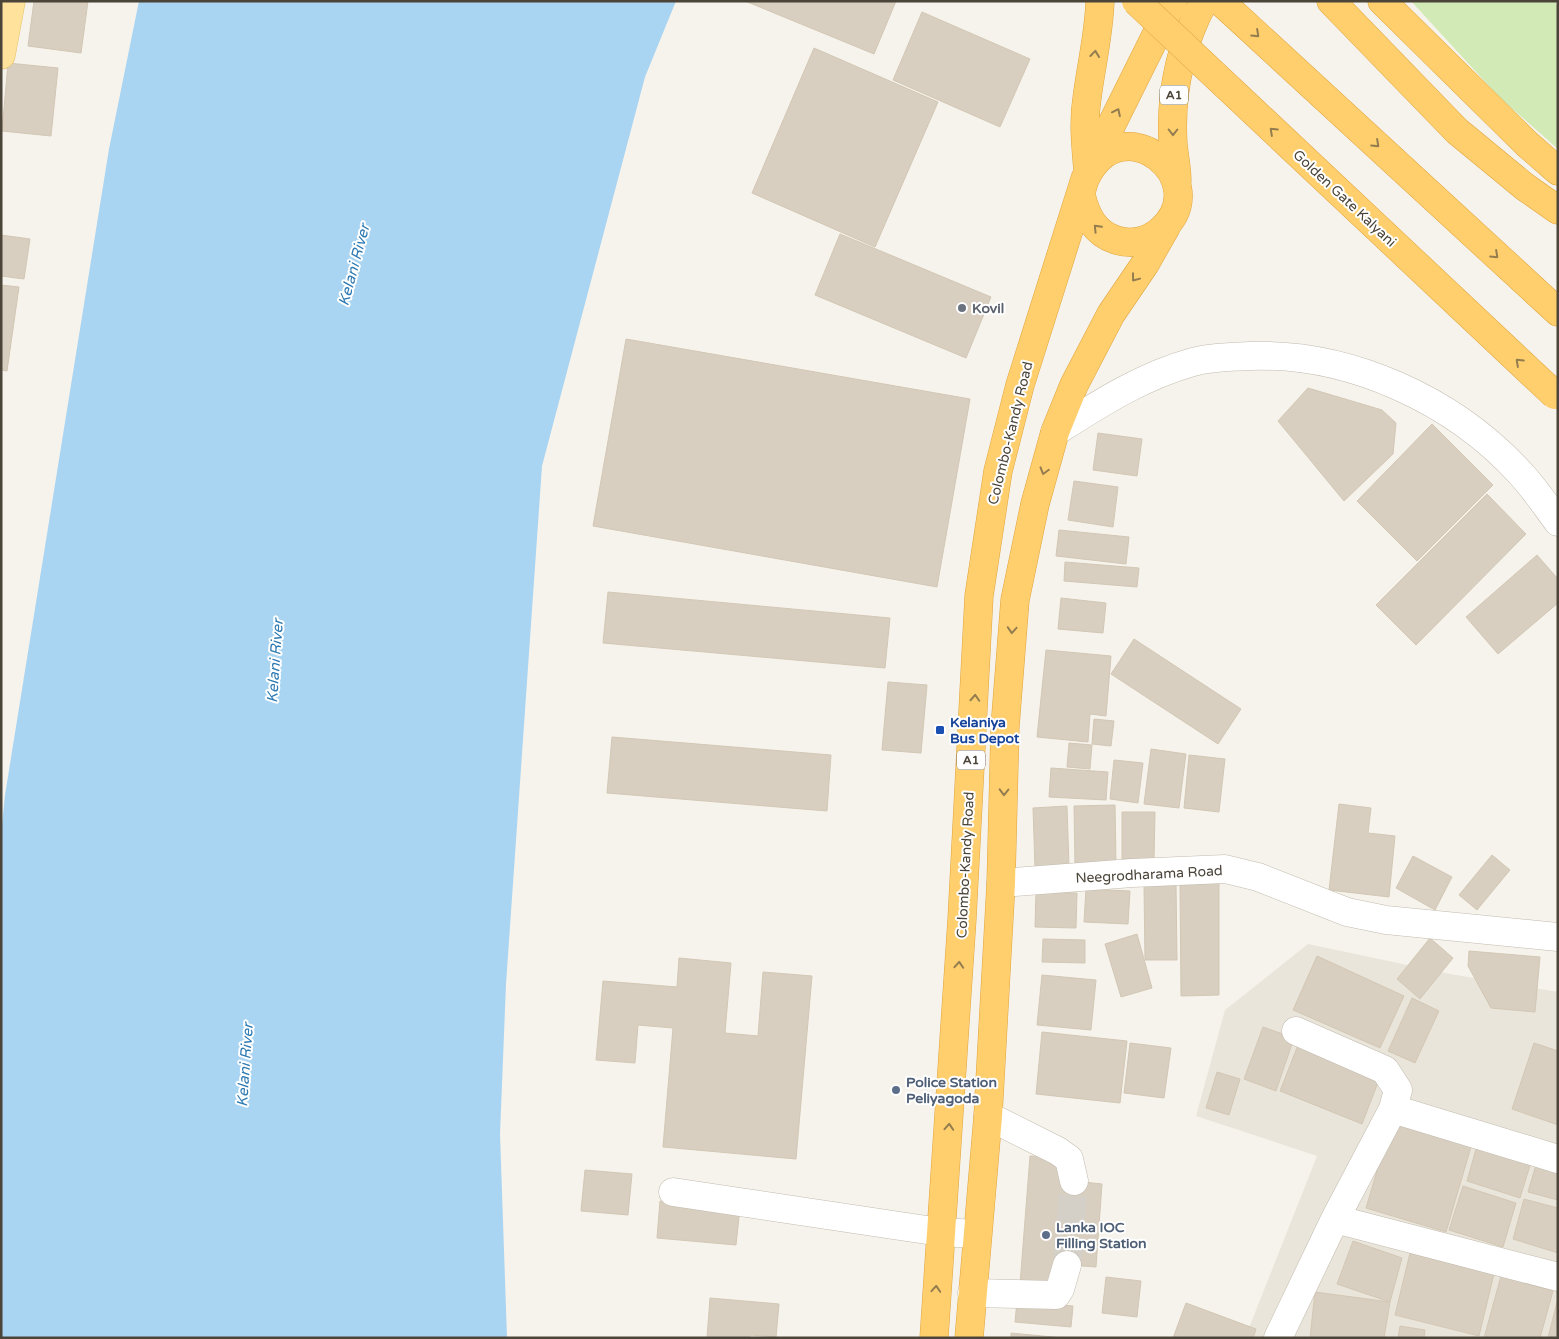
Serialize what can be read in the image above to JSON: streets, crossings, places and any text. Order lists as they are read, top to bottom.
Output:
{
  "streets": {
    "highway": ["A1", "Golden Gate Kalyani", "Colombo-Kandy Road"],
    "street": ["Neegrodharama Road"]
  },
  "crossings": [
    ["A1", "Colombo-Kandy Road"],
    ["A1", "Neegrodharama Road"]
  ],
  "water": ["Kelani River"],
  "places": {
    "other": ["Kovil", "Police Station Peliyagoda", "Lanka IOC Filling Station"],
    "transit": ["Kelaniya Bus Depot"]
  }
}
